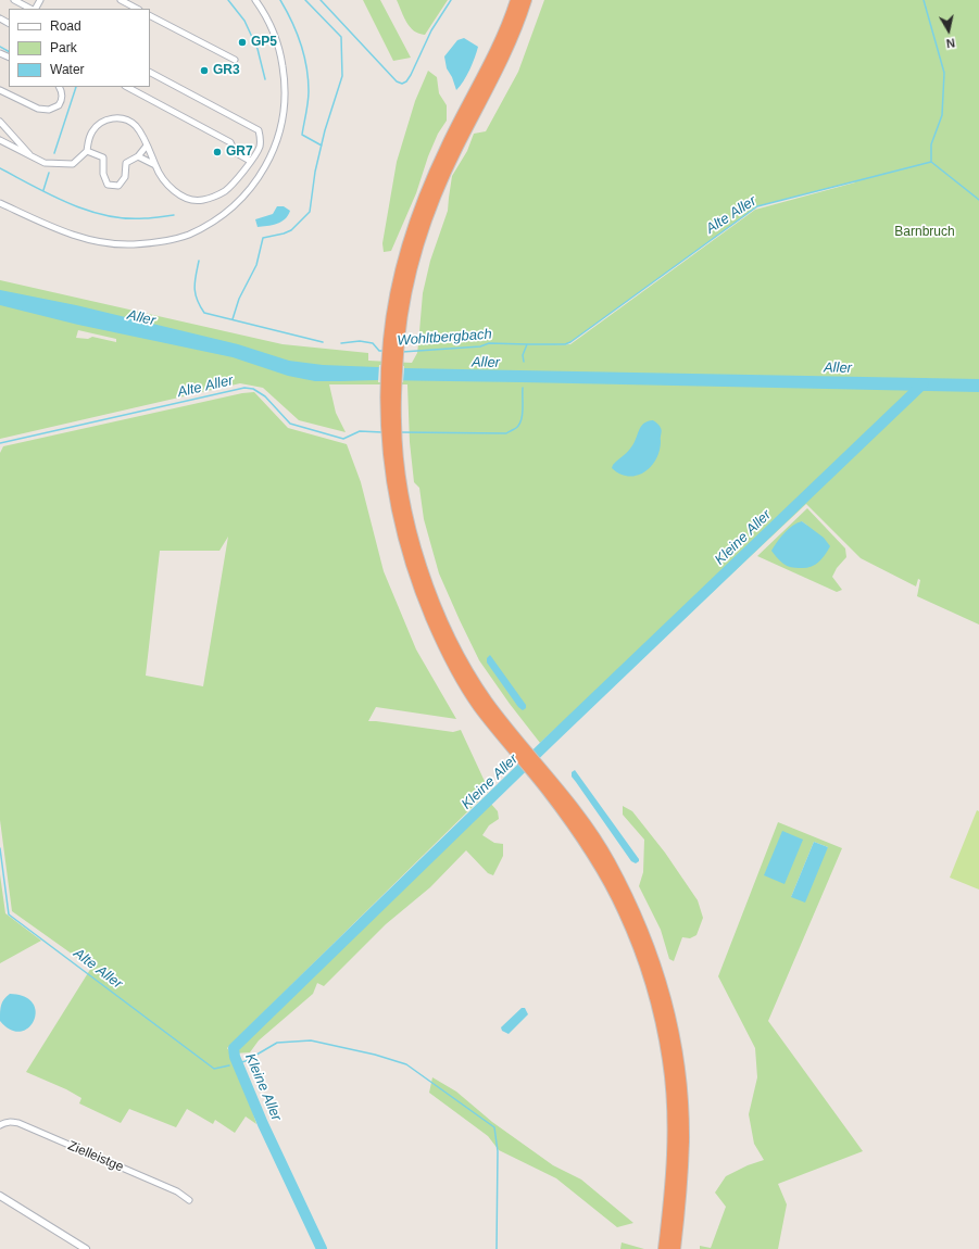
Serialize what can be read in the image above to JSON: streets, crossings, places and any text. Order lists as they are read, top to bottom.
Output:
{
  "streets": {
    "street": ["Zielleistge"]
  },
  "water": [
    "Alte Aller",
    "Aller",
    "Wohltbergbach",
    "Kleine Aller"
  ],
  "parks": ["Barnbruch"],
  "places": ["GP5", "GR3", "GR7"],
  "legend": ["Road", "Park", "Water"],
  "north": "bottom"
}
